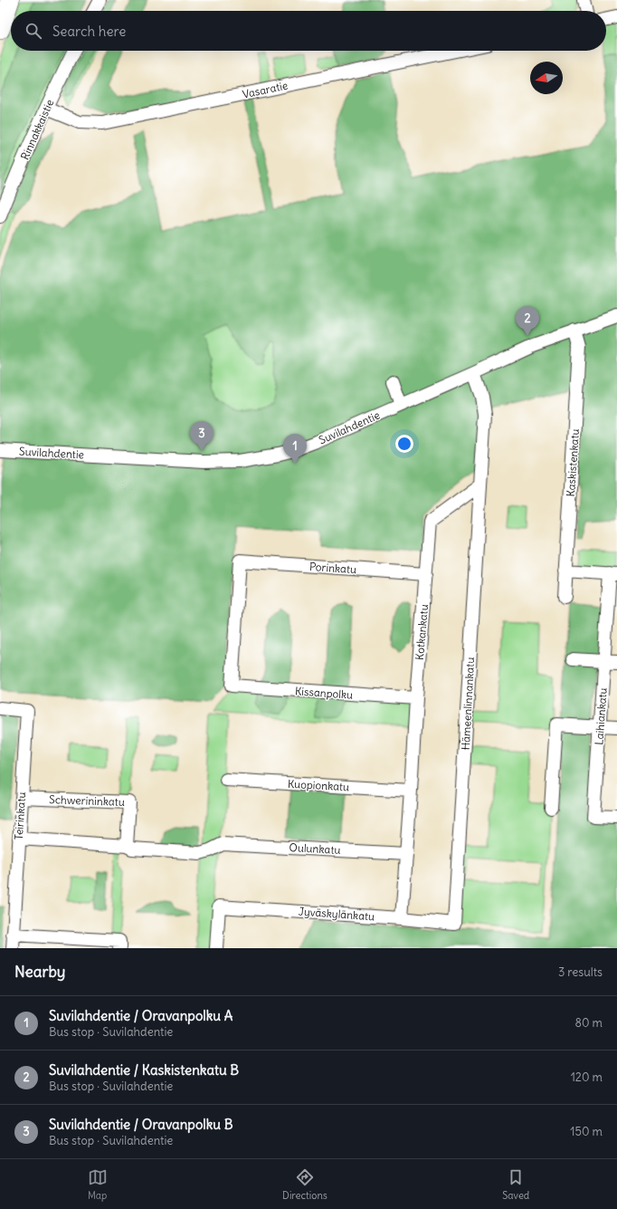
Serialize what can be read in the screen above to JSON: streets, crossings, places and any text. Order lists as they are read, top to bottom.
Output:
{
  "streets": {
    "street": [
      "Vasaratie",
      "Rinnakkaistie",
      "Suvilahdentie",
      "Kaskistenkatu",
      "Porinkatu",
      "Kotkankatu",
      "Kissanpolku",
      "Hämeenlinnankatu",
      "Laihiankatu",
      "Kuopionkatu",
      "Schwerininkatu",
      "Teirinkatu",
      "Oulunkatu",
      "Jyväskylänkatu"
    ]
  },
  "crossings": [
    ["Vasaratie", "Rinnakkaistie"],
    ["Suvilahdentie", "Kaskistenkatu"],
    ["Porinkatu", "Kotkankatu"],
    ["Porinkatu", "Kissanpolku"],
    ["Kotkankatu", "Kissanpolku"],
    ["Kotkankatu", "Hämeenlinnankatu"],
    ["Kotkankatu", "Kuopionkatu"],
    ["Kotkankatu", "Oulunkatu"],
    ["Kotkankatu", "Jyväskylänkatu"],
    ["Hämeenlinnankatu", "Jyväskylänkatu"],
    ["Schwerininkatu", "Teirinkatu"],
    ["Schwerininkatu", "Oulunkatu"]
  ],
  "north": "left",
  "page": {
    "search": "Search here",
    "pins": ["2", "3", "1"],
    "heading": ["Nearby", "3 results"],
    "list": [
      {
        "mark": "1",
        "name": "Suvilahdentie / Oravanpolku A",
        "note": "Bus stop · Suvilahdentie",
        "value": "80 m"
      },
      {
        "mark": "2",
        "name": "Suvilahdentie / Kaskistenkatu B",
        "note": "Bus stop · Suvilahdentie",
        "value": "120 m"
      },
      {
        "mark": "3",
        "name": "Suvilahdentie / Oravanpolku B",
        "note": "Bus stop · Suvilahdentie",
        "value": "150 m"
      }
    ],
    "nav": ["Map", "Directions", "Saved"]
  }
}
